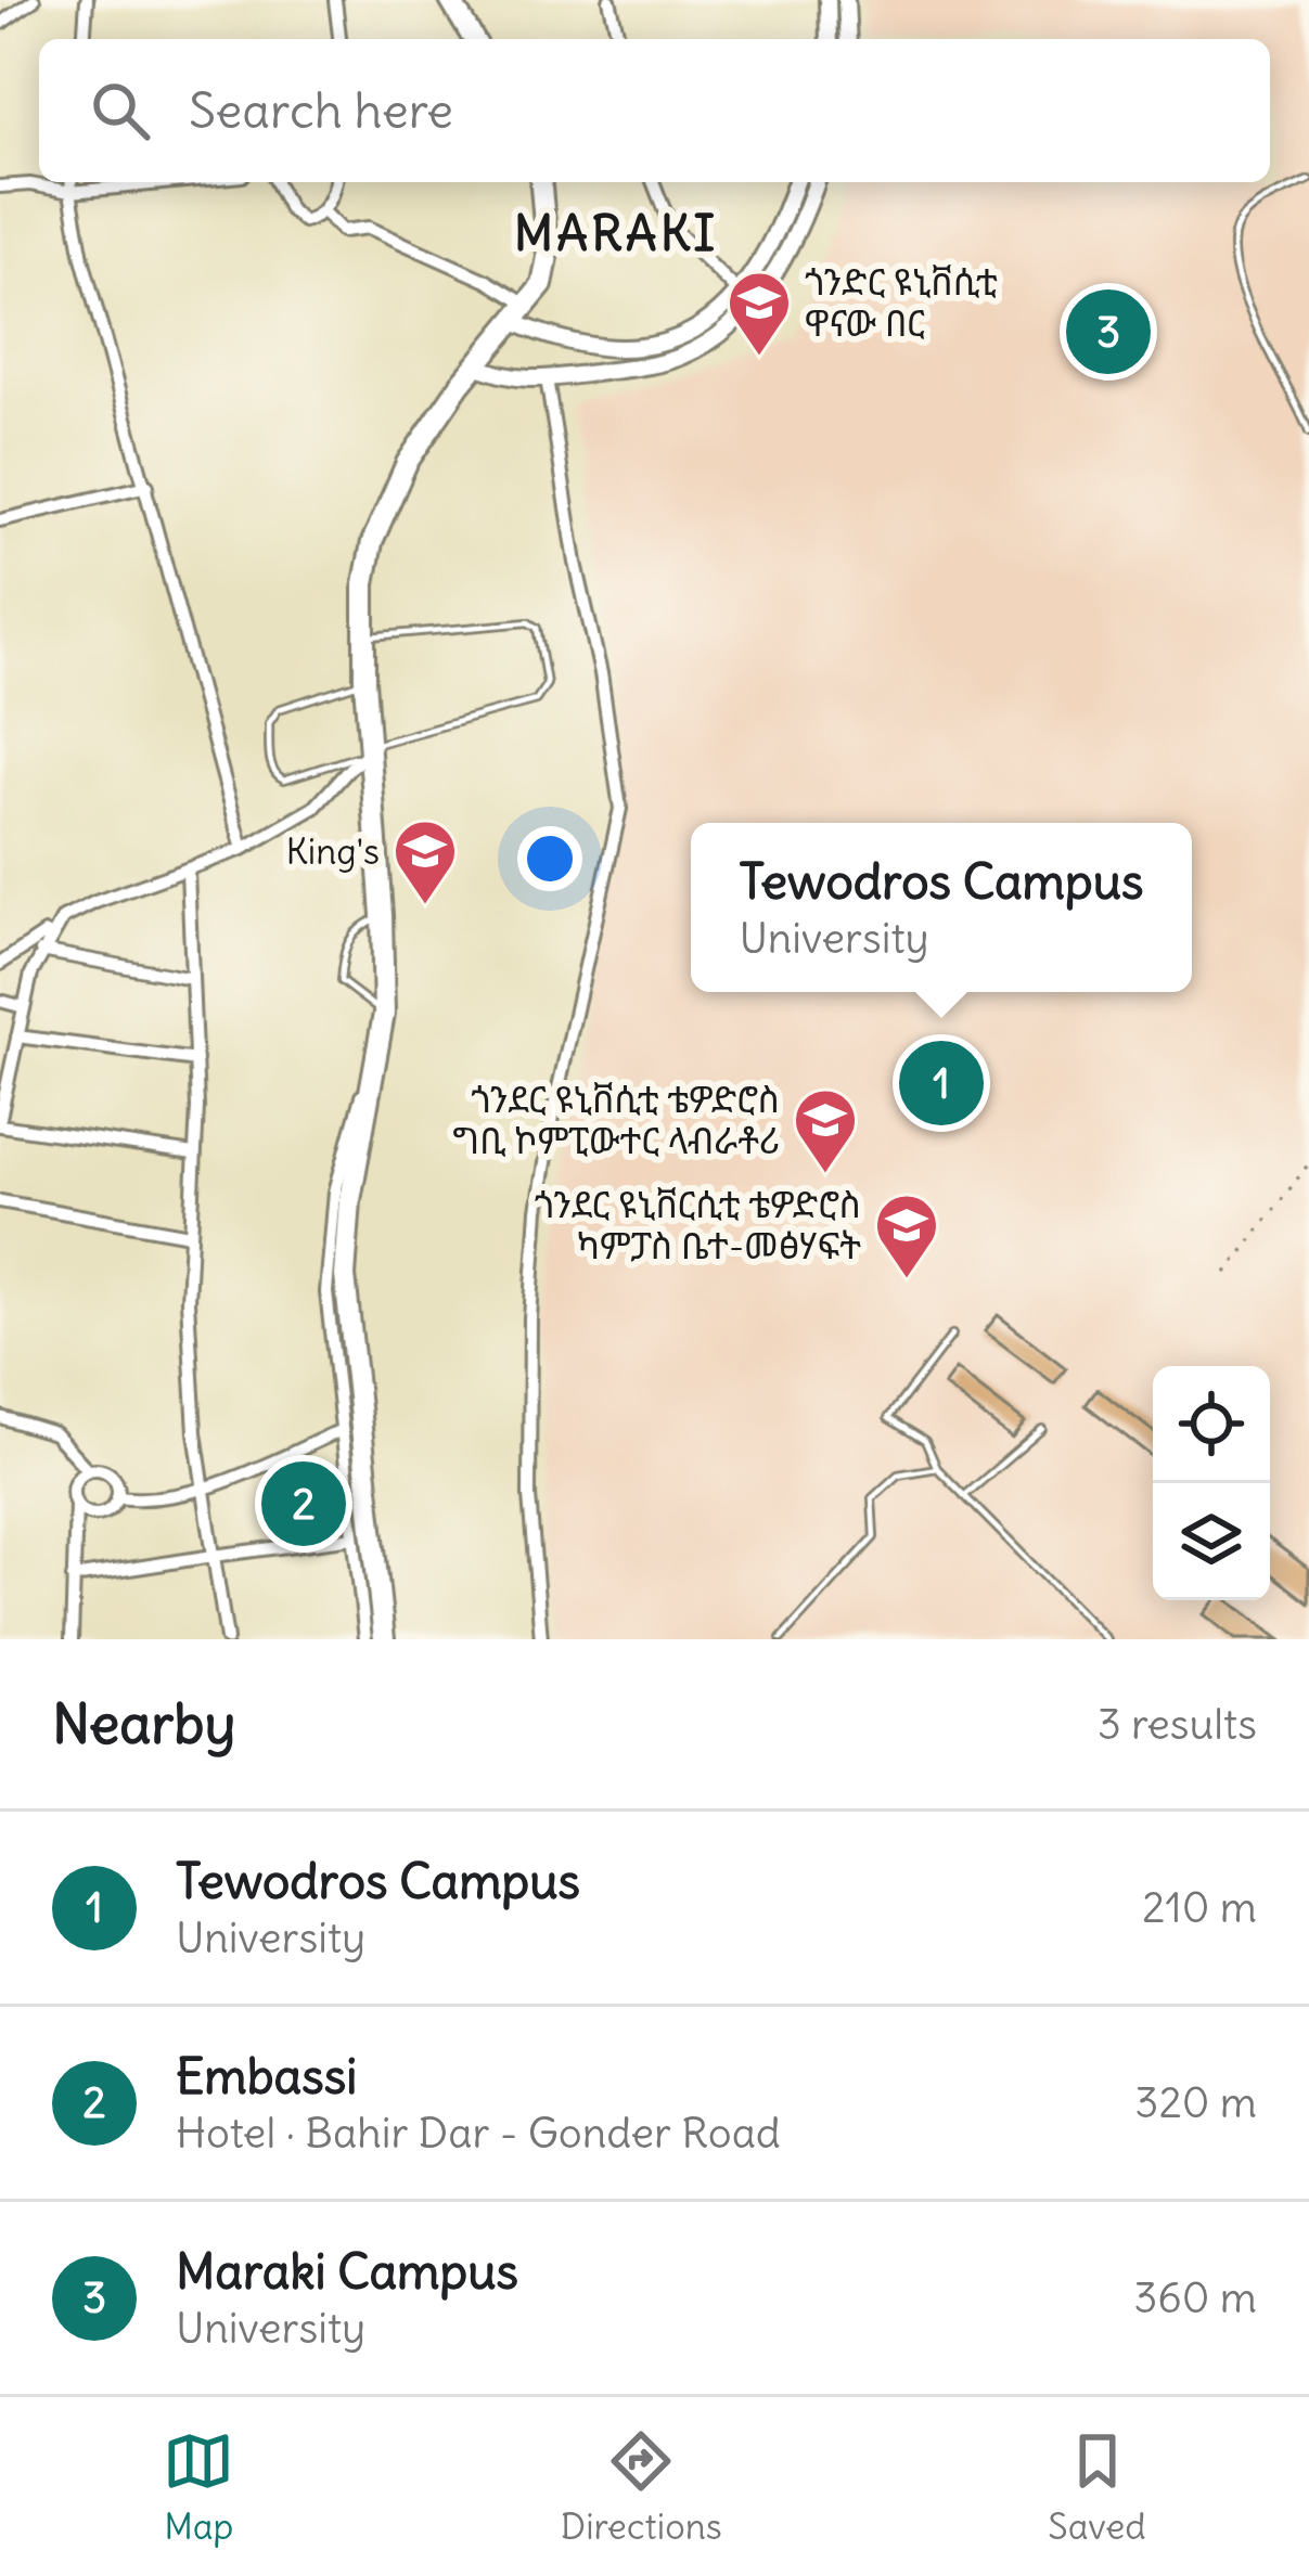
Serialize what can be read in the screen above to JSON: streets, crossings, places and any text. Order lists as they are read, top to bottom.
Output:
{
  "districts": ["MARAKI"],
  "places": {
    "school or university": [
      "ጎንድር ዩኒቨሲቲ ዋናው በር",
      "King's",
      "ጎንደር ዩኒቨሲቲ ቴዎድሮስ ግቢ ኮምፒውተር ላብራቶሪ",
      "ጎንደር ዩኒቨርሲቲ ቴዎድሮስ ካምፓስ ቤተ-መፅሃፍት"
    ]
  },
  "page": {
    "search": "Search here",
    "pins": ["3", "1", "2"],
    "popup": ["Tewodros Campus", "University"],
    "heading": ["Nearby", "3 results"],
    "list": [
      {
        "mark": "1",
        "name": "Tewodros Campus",
        "note": "University",
        "value": "210 m"
      },
      {
        "mark": "2",
        "name": "Embassi",
        "note": "Hotel · Bahir Dar - Gonder Road",
        "value": "320 m"
      },
      {
        "mark": "3",
        "name": "Maraki Campus",
        "note": "University",
        "value": "360 m"
      }
    ],
    "nav": ["Map", "Directions", "Saved"]
  }
}
